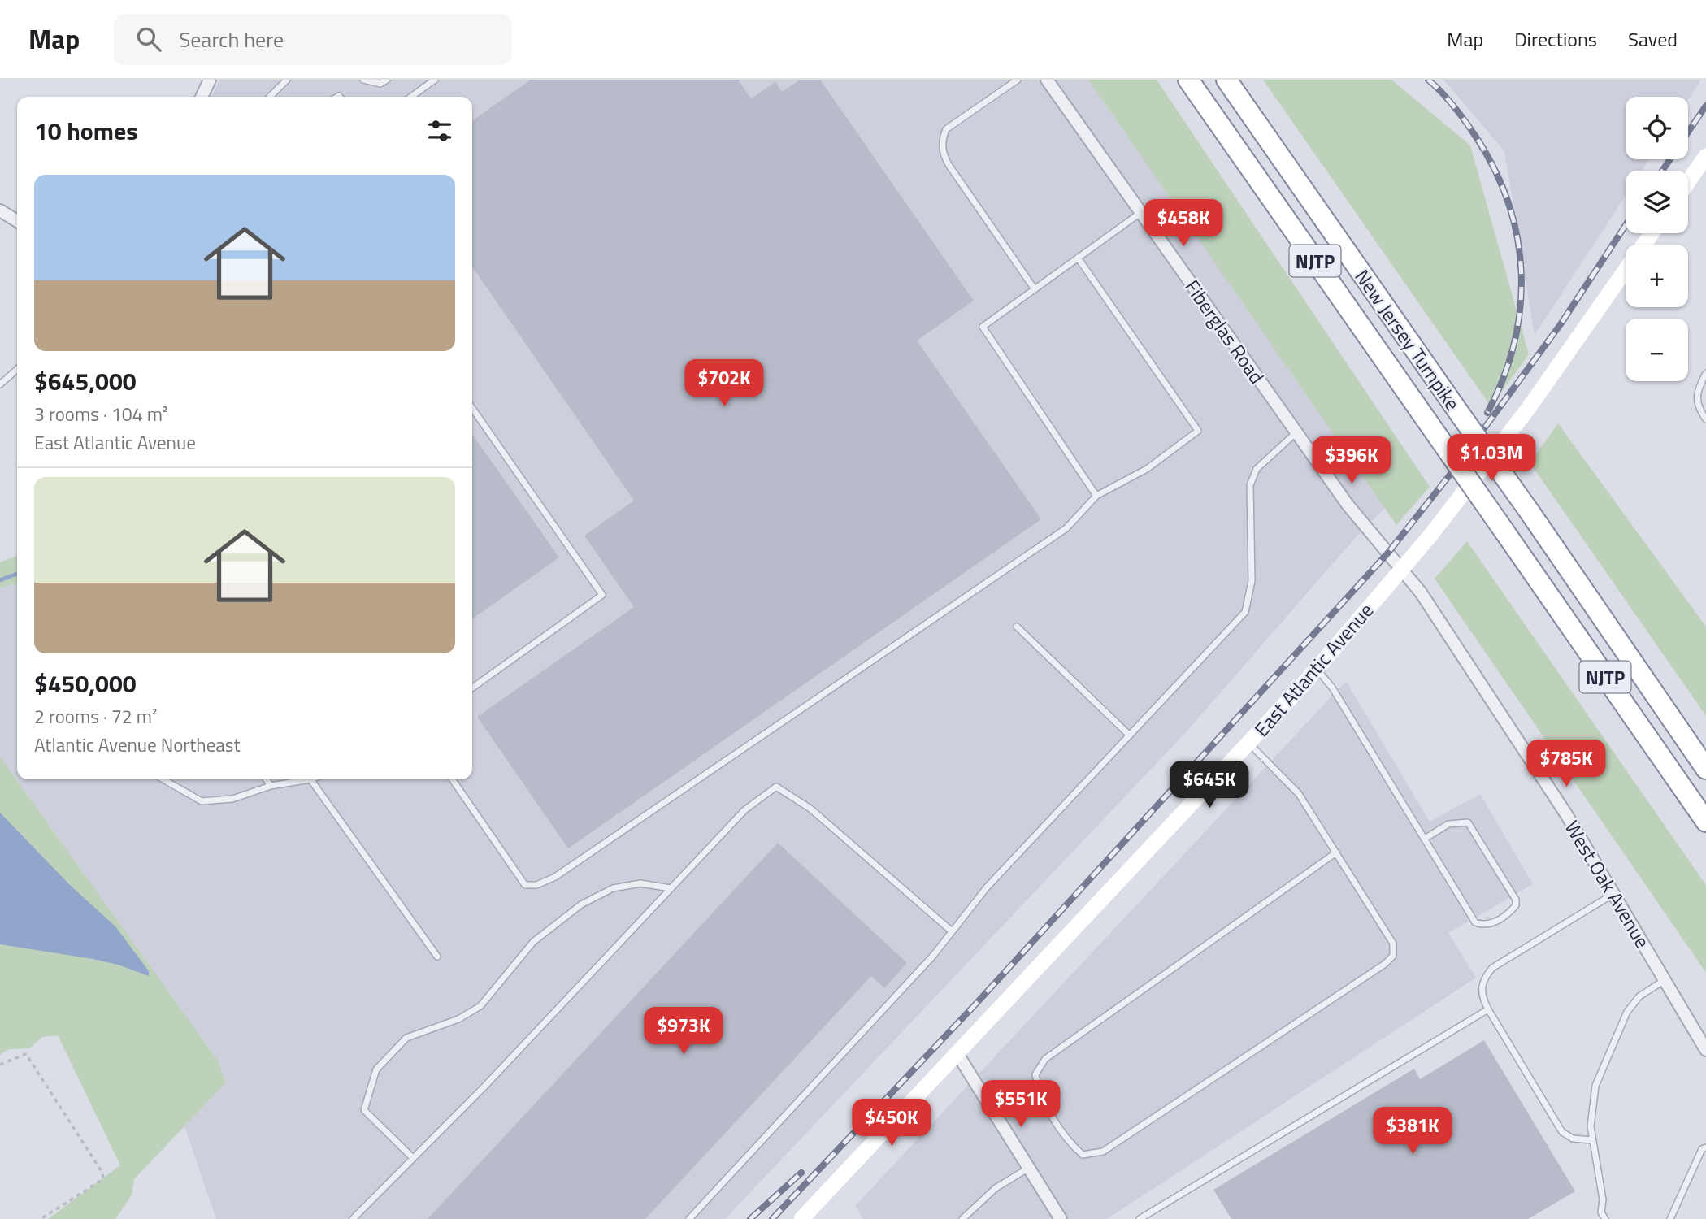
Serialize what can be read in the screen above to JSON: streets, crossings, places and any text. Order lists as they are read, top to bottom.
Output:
{
  "streets": {
    "highway": ["NJTP", "New Jersey Turnpike"],
    "street": ["Fiberglas Road", "East Atlantic Avenue", "West Oak Avenue"]
  },
  "crossings": [
    ["Fiberglas Road", "West Oak Avenue"],
    ["East Atlantic Avenue", "West Oak Avenue"]
  ],
  "page": {
    "header": "Map",
    "search": "Search here",
    "nav": ["Map", "Directions", "Saved"],
    "map_buttons": ["+", "−"],
    "heading": "10 homes",
    "list": [
      {
        "name": "$645,000",
        "note": "3 rooms · 104 m² · East Atlantic Avenue"
      },
      {
        "name": "$450,000",
        "note": "2 rooms · 72 m² · Atlantic Avenue Northeast"
      }
    ],
    "price": [
      "$458K",
      "$702K",
      "$1.03M",
      "$396K",
      "$785K",
      "$645K",
      "$973K",
      "$551K",
      "$450K",
      "$381K"
    ]
  }
}
